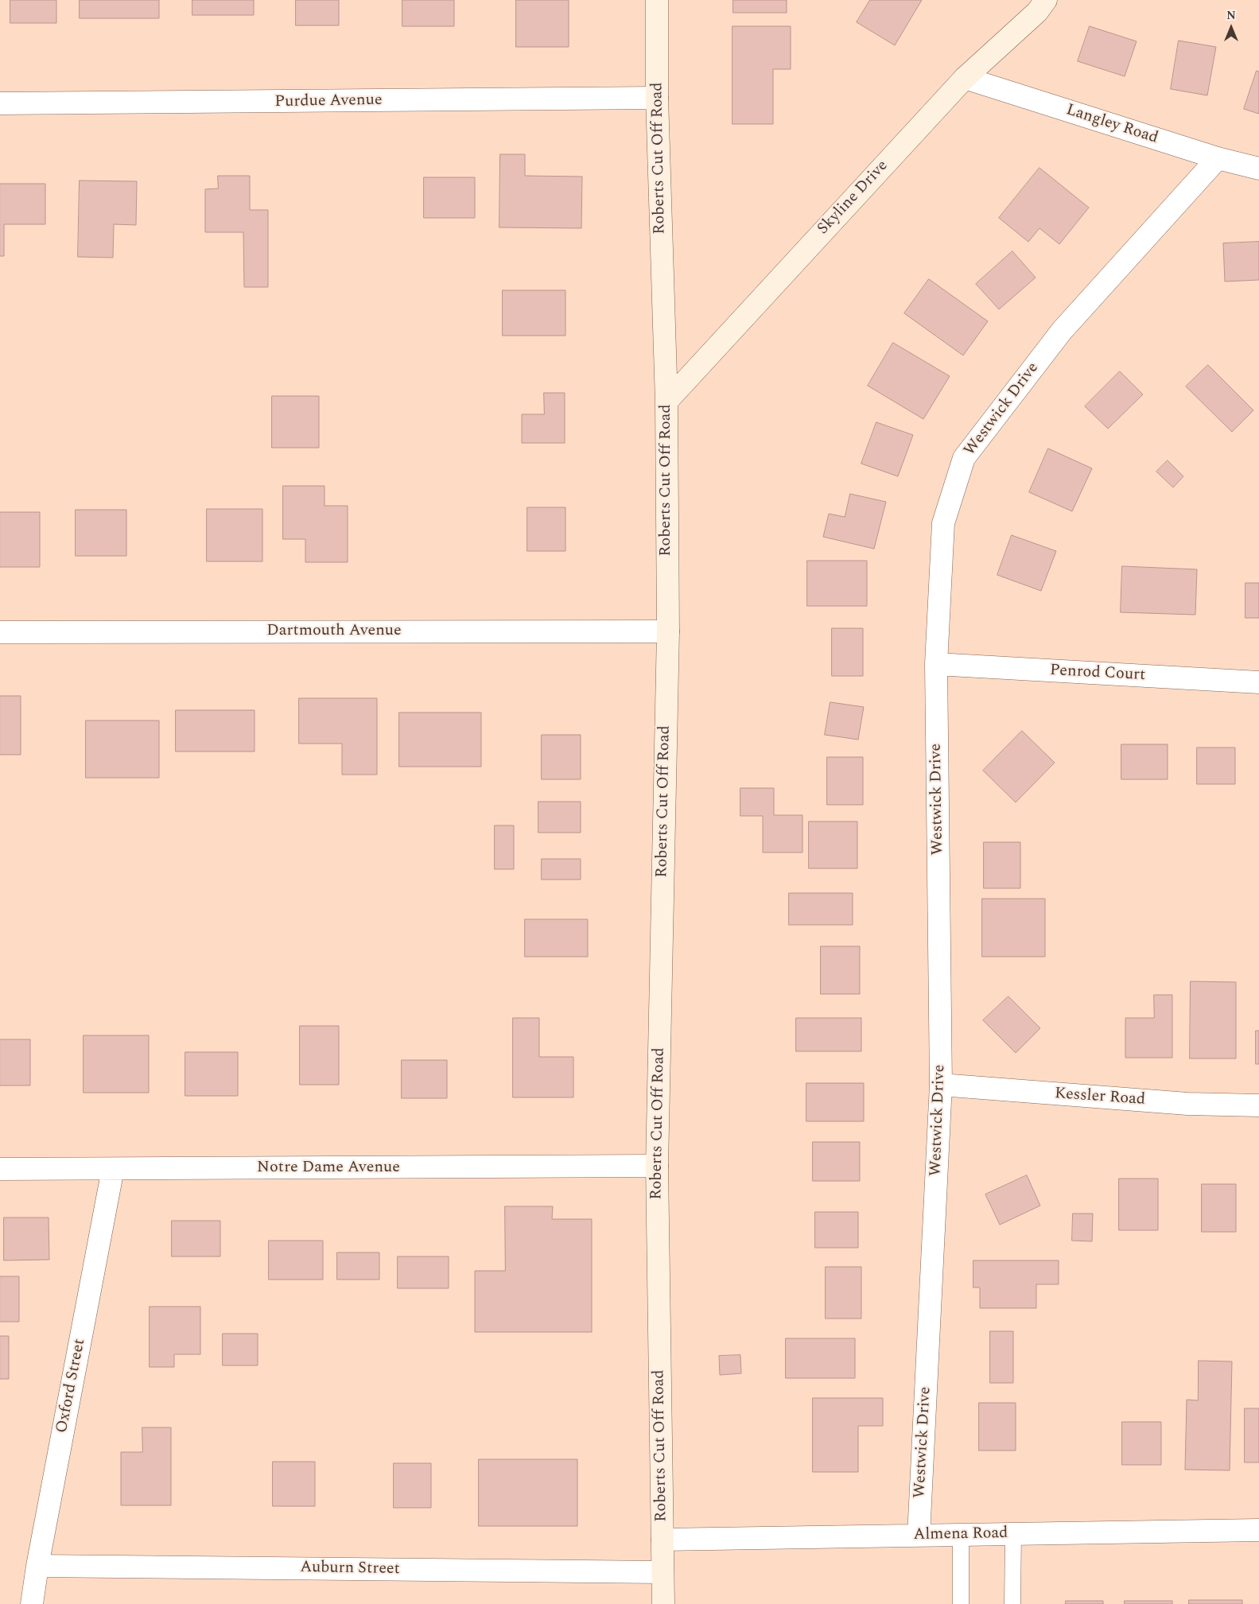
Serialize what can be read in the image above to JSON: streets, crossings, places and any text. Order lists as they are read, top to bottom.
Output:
{
  "streets": {
    "street": [
      "Purdue Avenue",
      "Langley Road",
      "Roberts Cut Off Road",
      "Skyline Drive",
      "Westwick Drive",
      "Dartmouth Avenue",
      "Penrod Court",
      "Kessler Road",
      "Notre Dame Avenue",
      "Oxford Street",
      "Almena Road",
      "Auburn Street"
    ]
  },
  "crossings": [
    ["Purdue Avenue", "Roberts Cut Off Road"],
    ["Langley Road", "Skyline Drive"],
    ["Langley Road", "Westwick Drive"],
    ["Roberts Cut Off Road", "Skyline Drive"],
    ["Roberts Cut Off Road", "Dartmouth Avenue"],
    ["Roberts Cut Off Road", "Notre Dame Avenue"],
    ["Roberts Cut Off Road", "Almena Road"],
    ["Roberts Cut Off Road", "Auburn Street"],
    ["Westwick Drive", "Penrod Court"],
    ["Westwick Drive", "Kessler Road"],
    ["Westwick Drive", "Almena Road"],
    ["Notre Dame Avenue", "Oxford Street"],
    ["Oxford Street", "Auburn Street"]
  ],
  "north": "top"
}
